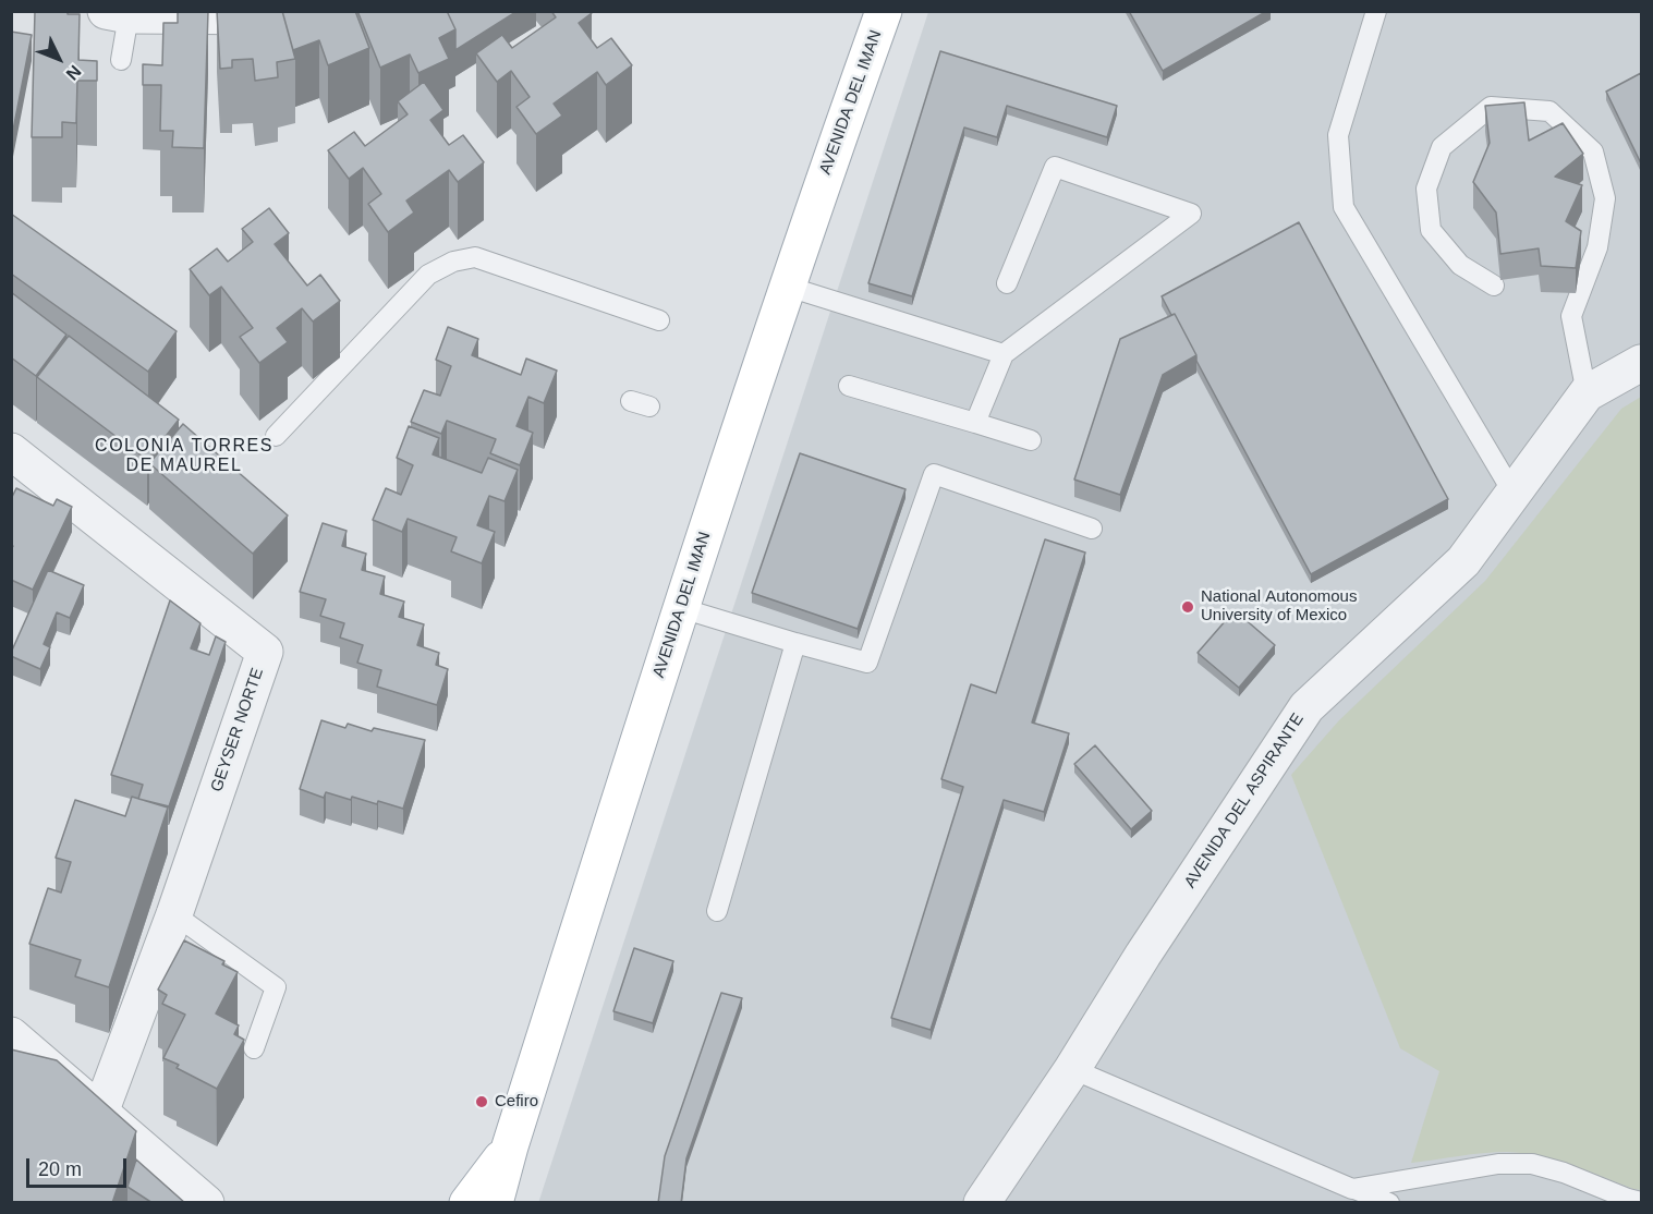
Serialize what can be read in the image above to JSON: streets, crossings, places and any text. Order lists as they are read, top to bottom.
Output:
{
  "streets": {
    "main road": ["AVENIDA DEL IMAN"],
    "street": ["GEYSER NORTE", "AVENIDA DEL ASPIRANTE"]
  },
  "districts": ["COLONIA TORRES DE MAUREL"],
  "places": ["National Autonomous University of Mexico", "Cefiro"],
  "scale_bar": "20 m",
  "north": "bottom right"
}
